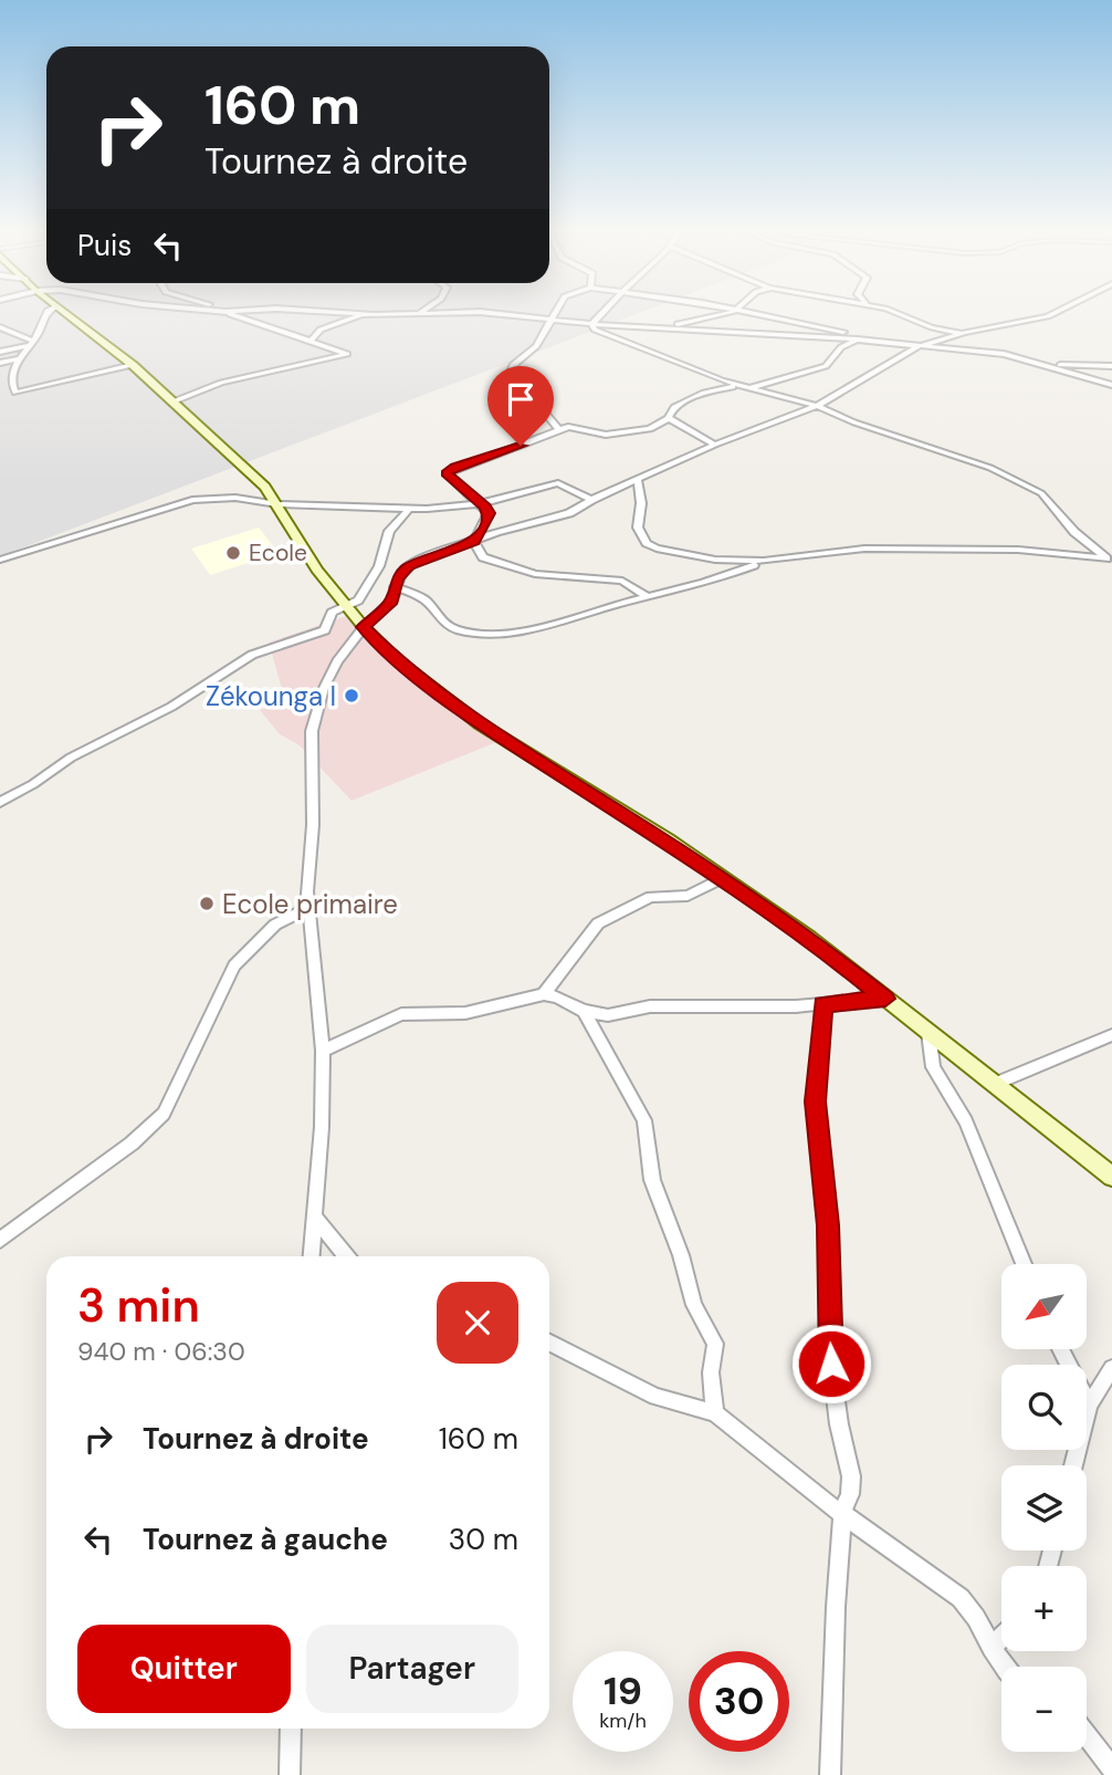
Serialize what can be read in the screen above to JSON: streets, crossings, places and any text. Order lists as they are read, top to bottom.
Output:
{
  "places": ["Ecole", "Zékounga I", "Ecole primaire"],
  "north": "bottom left",
  "page": {
    "turn": ["160 m", "Tournez à droite"],
    "then": "Puis",
    "heading": ["3 min", "940 m · 06:30"],
    "map_buttons": ["+", "−"],
    "list": [
      {
        "name": "Tournez à droite",
        "value": "160 m"
      },
      {
        "name": "Tournez à gauche",
        "value": "30 m"
      }
    ],
    "buttons": ["Quitter", "Partager"],
    "speed": "19 km/h",
    "limit": "30"
  }
}
